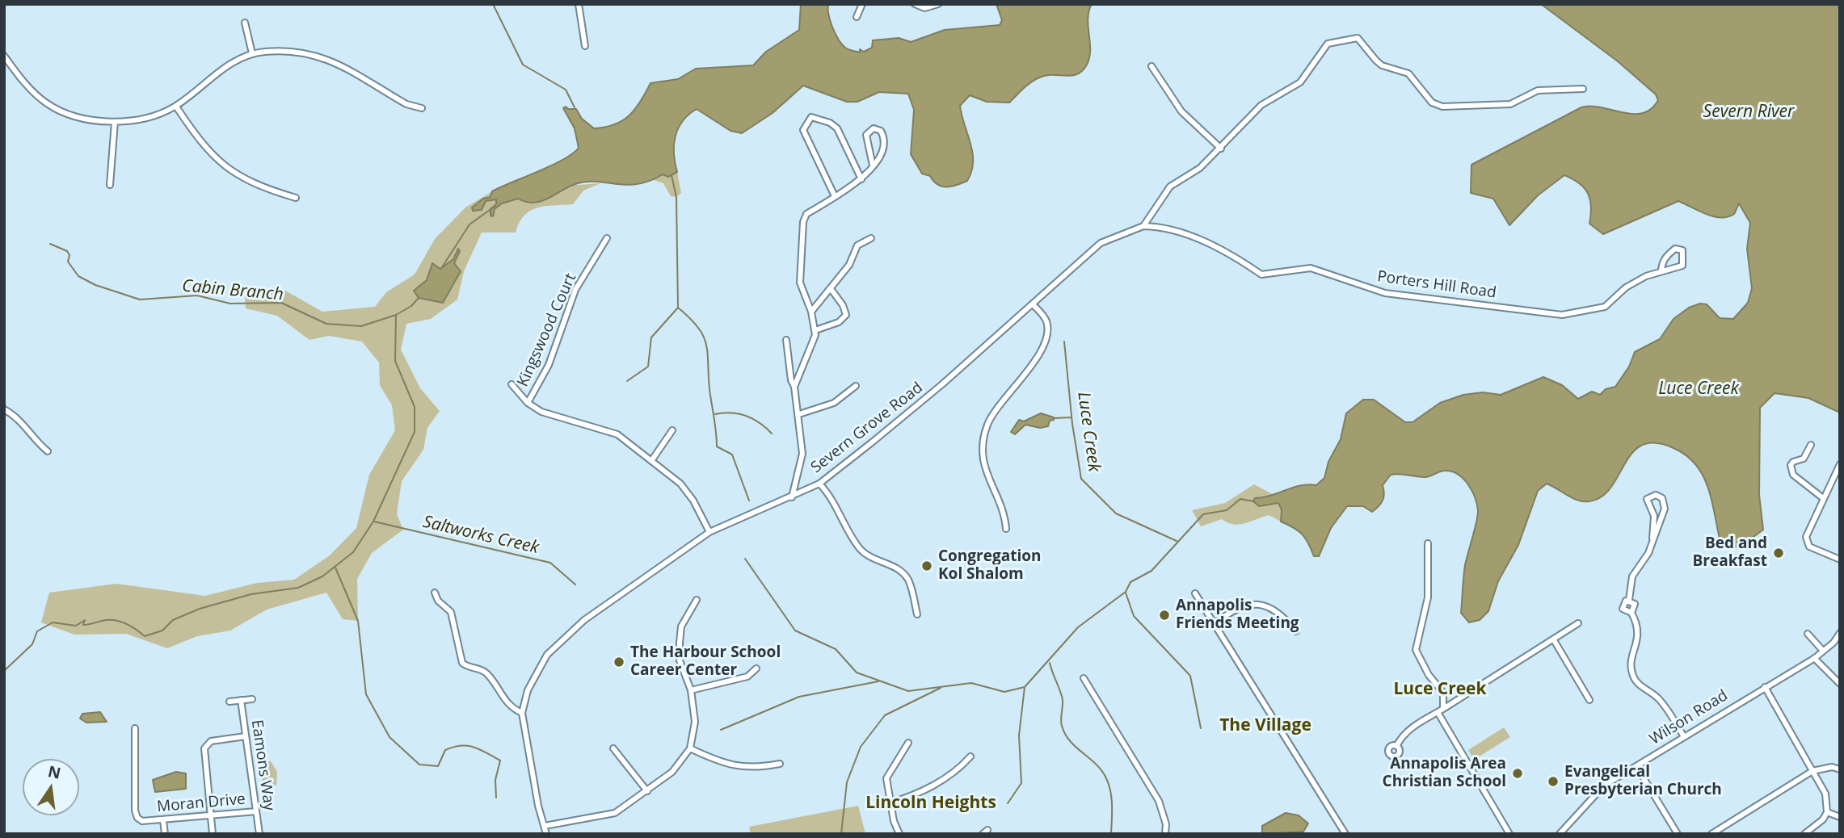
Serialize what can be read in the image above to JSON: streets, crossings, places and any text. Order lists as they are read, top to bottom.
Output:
{
  "streets": {
    "street": [
      "Porters Hill Road",
      "Kingswood Court",
      "Severn Grove Road",
      "Wilson Road",
      "Eamons Way",
      "Moran Drive"
    ]
  },
  "crossings": [
    ["Porters Hill Road", "Severn Grove Road"],
    ["Eamons Way", "Moran Drive"]
  ],
  "districts": ["Luce Creek", "The Village", "Lincoln Heights"],
  "water": [
    "Severn River",
    "Cabin Branch",
    "Luce Creek",
    "Saltworks Creek"
  ],
  "places": [
    "Bed and Breakfast",
    "Congregation Kol Shalom",
    "Annapolis Friends Meeting",
    "The Harbour School Career Center",
    "Annapolis Area Christian School",
    "Evangelical Presbyterian Church"
  ],
  "north": "top"
}
